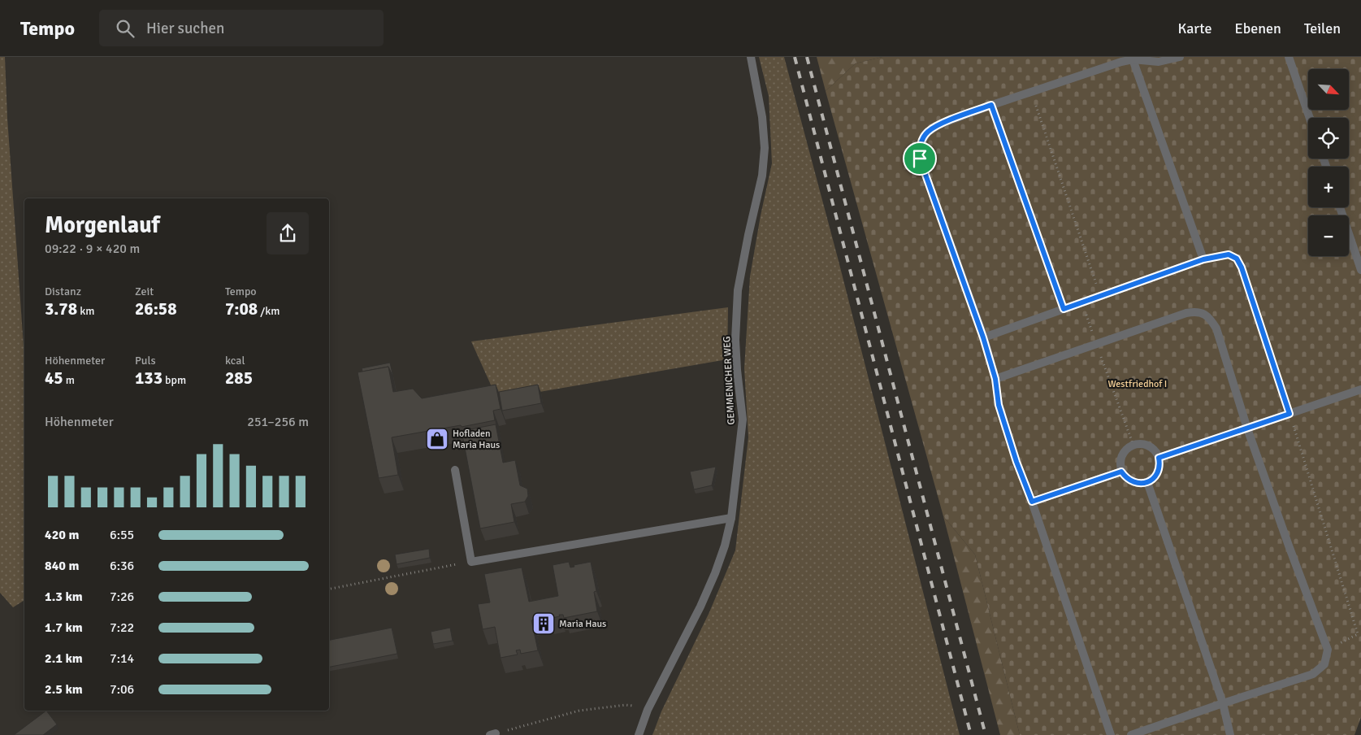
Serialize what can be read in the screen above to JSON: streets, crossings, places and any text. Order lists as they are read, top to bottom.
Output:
{
  "streets": {
    "street": ["GEMMENICHER WEG"]
  },
  "parks": ["Westfriedhof I"],
  "places": {
    "shop": ["Hofladen Maria Haus"],
    "building": ["Maria Haus"]
  },
  "north": "bottom right",
  "page": {
    "header": "Tempo",
    "search": "Hier suchen",
    "nav": ["Karte", "Ebenen", "Teilen"],
    "map_buttons": ["+", "−"],
    "heading": ["Morgenlauf", "09:22 · 9 × 420 m"],
    "stats": [
      ["Distanz", "3.78 km"],
      ["Zeit", "26:58"],
      ["Tempo", "7:08 /km"],
      ["Höhenmeter", "45 m"],
      ["Puls", "133 bpm"],
      ["kcal", "285"]
    ],
    "chart": ["Höhenmeter", "251–256 m"],
    "list": [
      {
        "name": "420 m",
        "note": "6:55"
      },
      {
        "name": "840 m",
        "note": "6:36"
      },
      {
        "name": "1.3 km",
        "note": "7:26"
      },
      {
        "name": "1.7 km",
        "note": "7:22"
      },
      {
        "name": "2.1 km",
        "note": "7:14"
      },
      {
        "name": "2.5 km",
        "note": "7:06"
      }
    ]
  }
}
